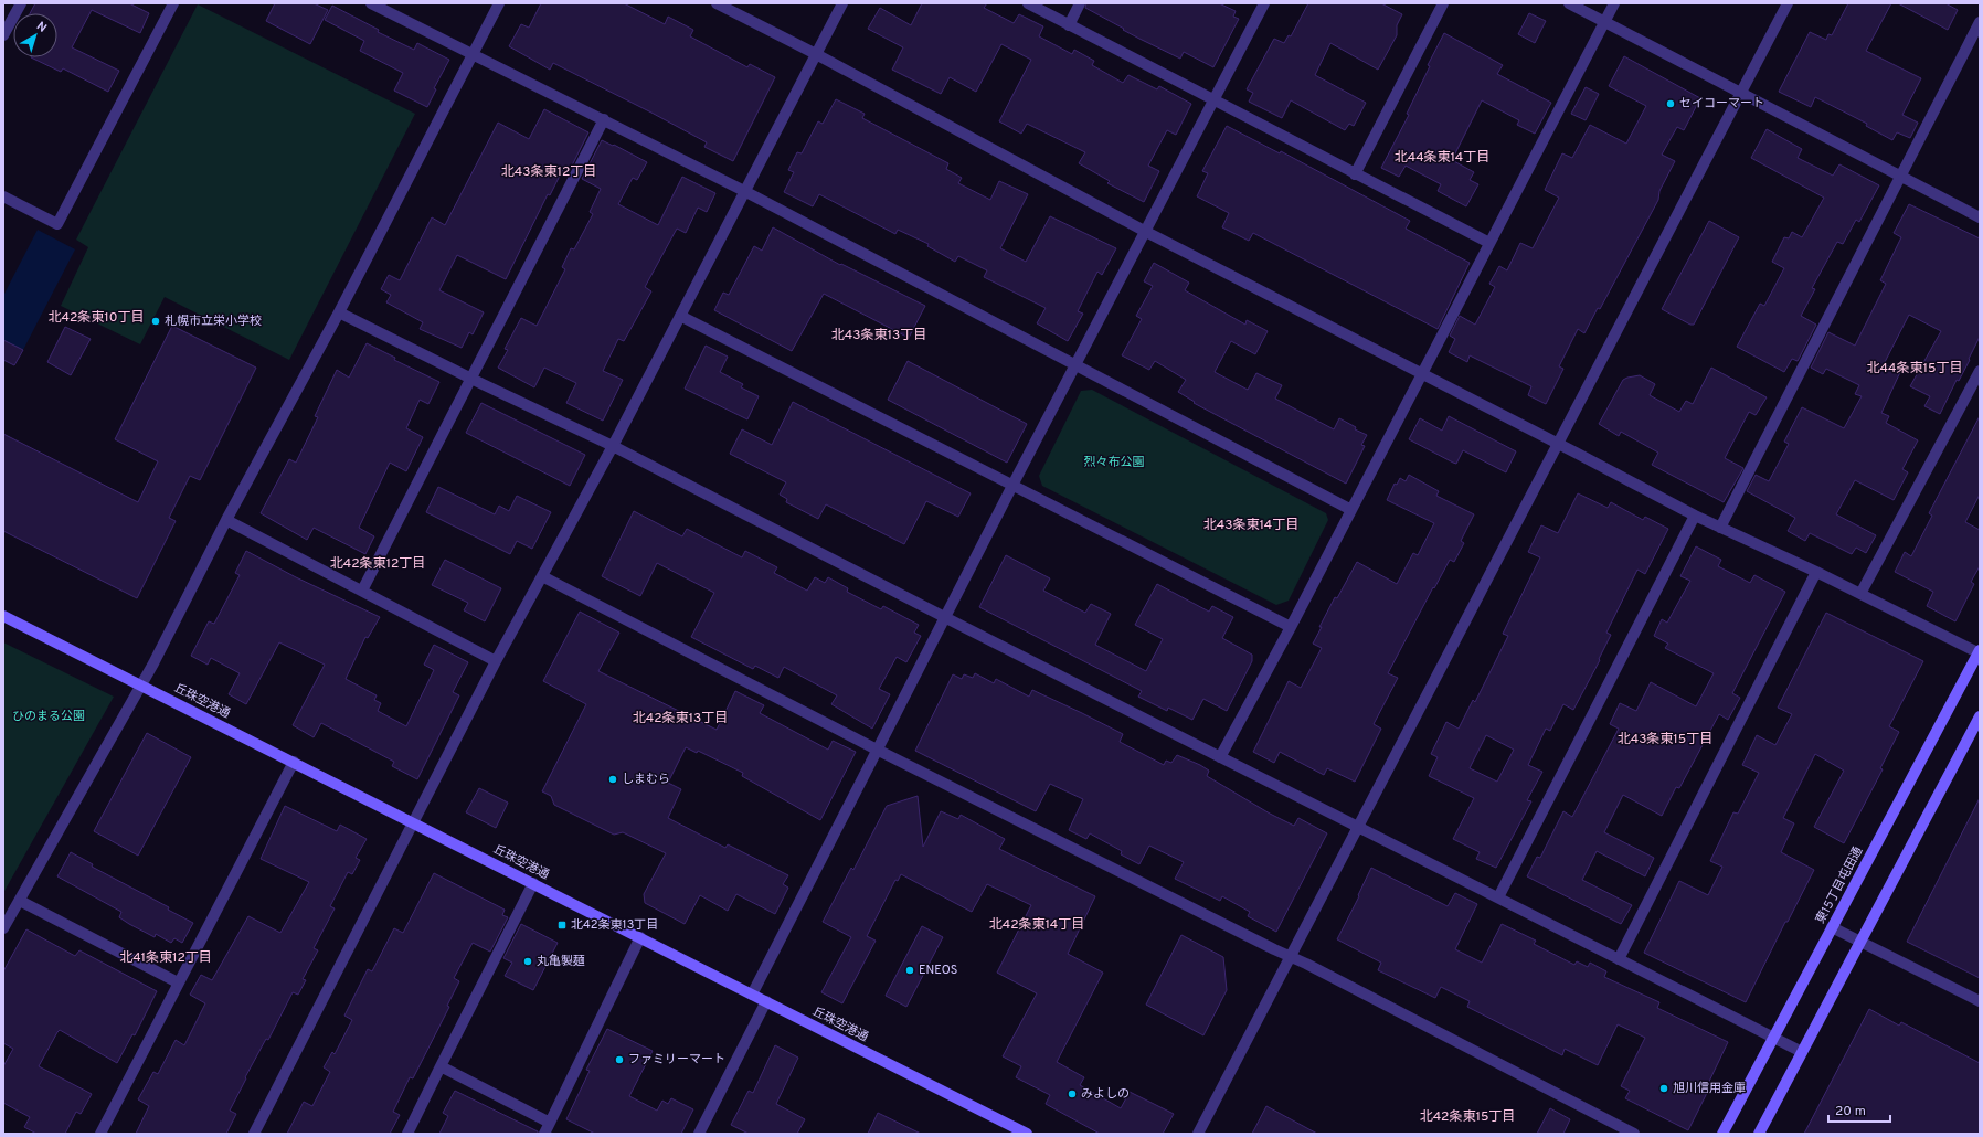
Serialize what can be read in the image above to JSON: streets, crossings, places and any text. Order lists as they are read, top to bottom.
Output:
{
  "streets": {
    "main road": ["丘珠空港通", "東15丁目屯田通"]
  },
  "districts": [
    "北44条東14丁目",
    "北43条東12丁目",
    "北42条東10丁目",
    "北43条東13丁目",
    "北44条東15丁目",
    "北43条東14丁目",
    "北42条東12丁目",
    "北42条東13丁目",
    "北43条東15丁目",
    "北42条東14丁目",
    "北41条東12丁目",
    "北42条東15丁目"
  ],
  "parks": ["烈々布公園", "ひのまる公園"],
  "places": {
    "other": [
      "セイコーマート",
      "札幌市立栄小学校",
      "しまむら",
      "丸亀製麺",
      "ENEOS",
      "ファミリーマート",
      "旭川信用金庫",
      "みよしの"
    ],
    "transit": ["北42条東13丁目"]
  },
  "scale_bar": "20 m",
  "north": "top right"
}
